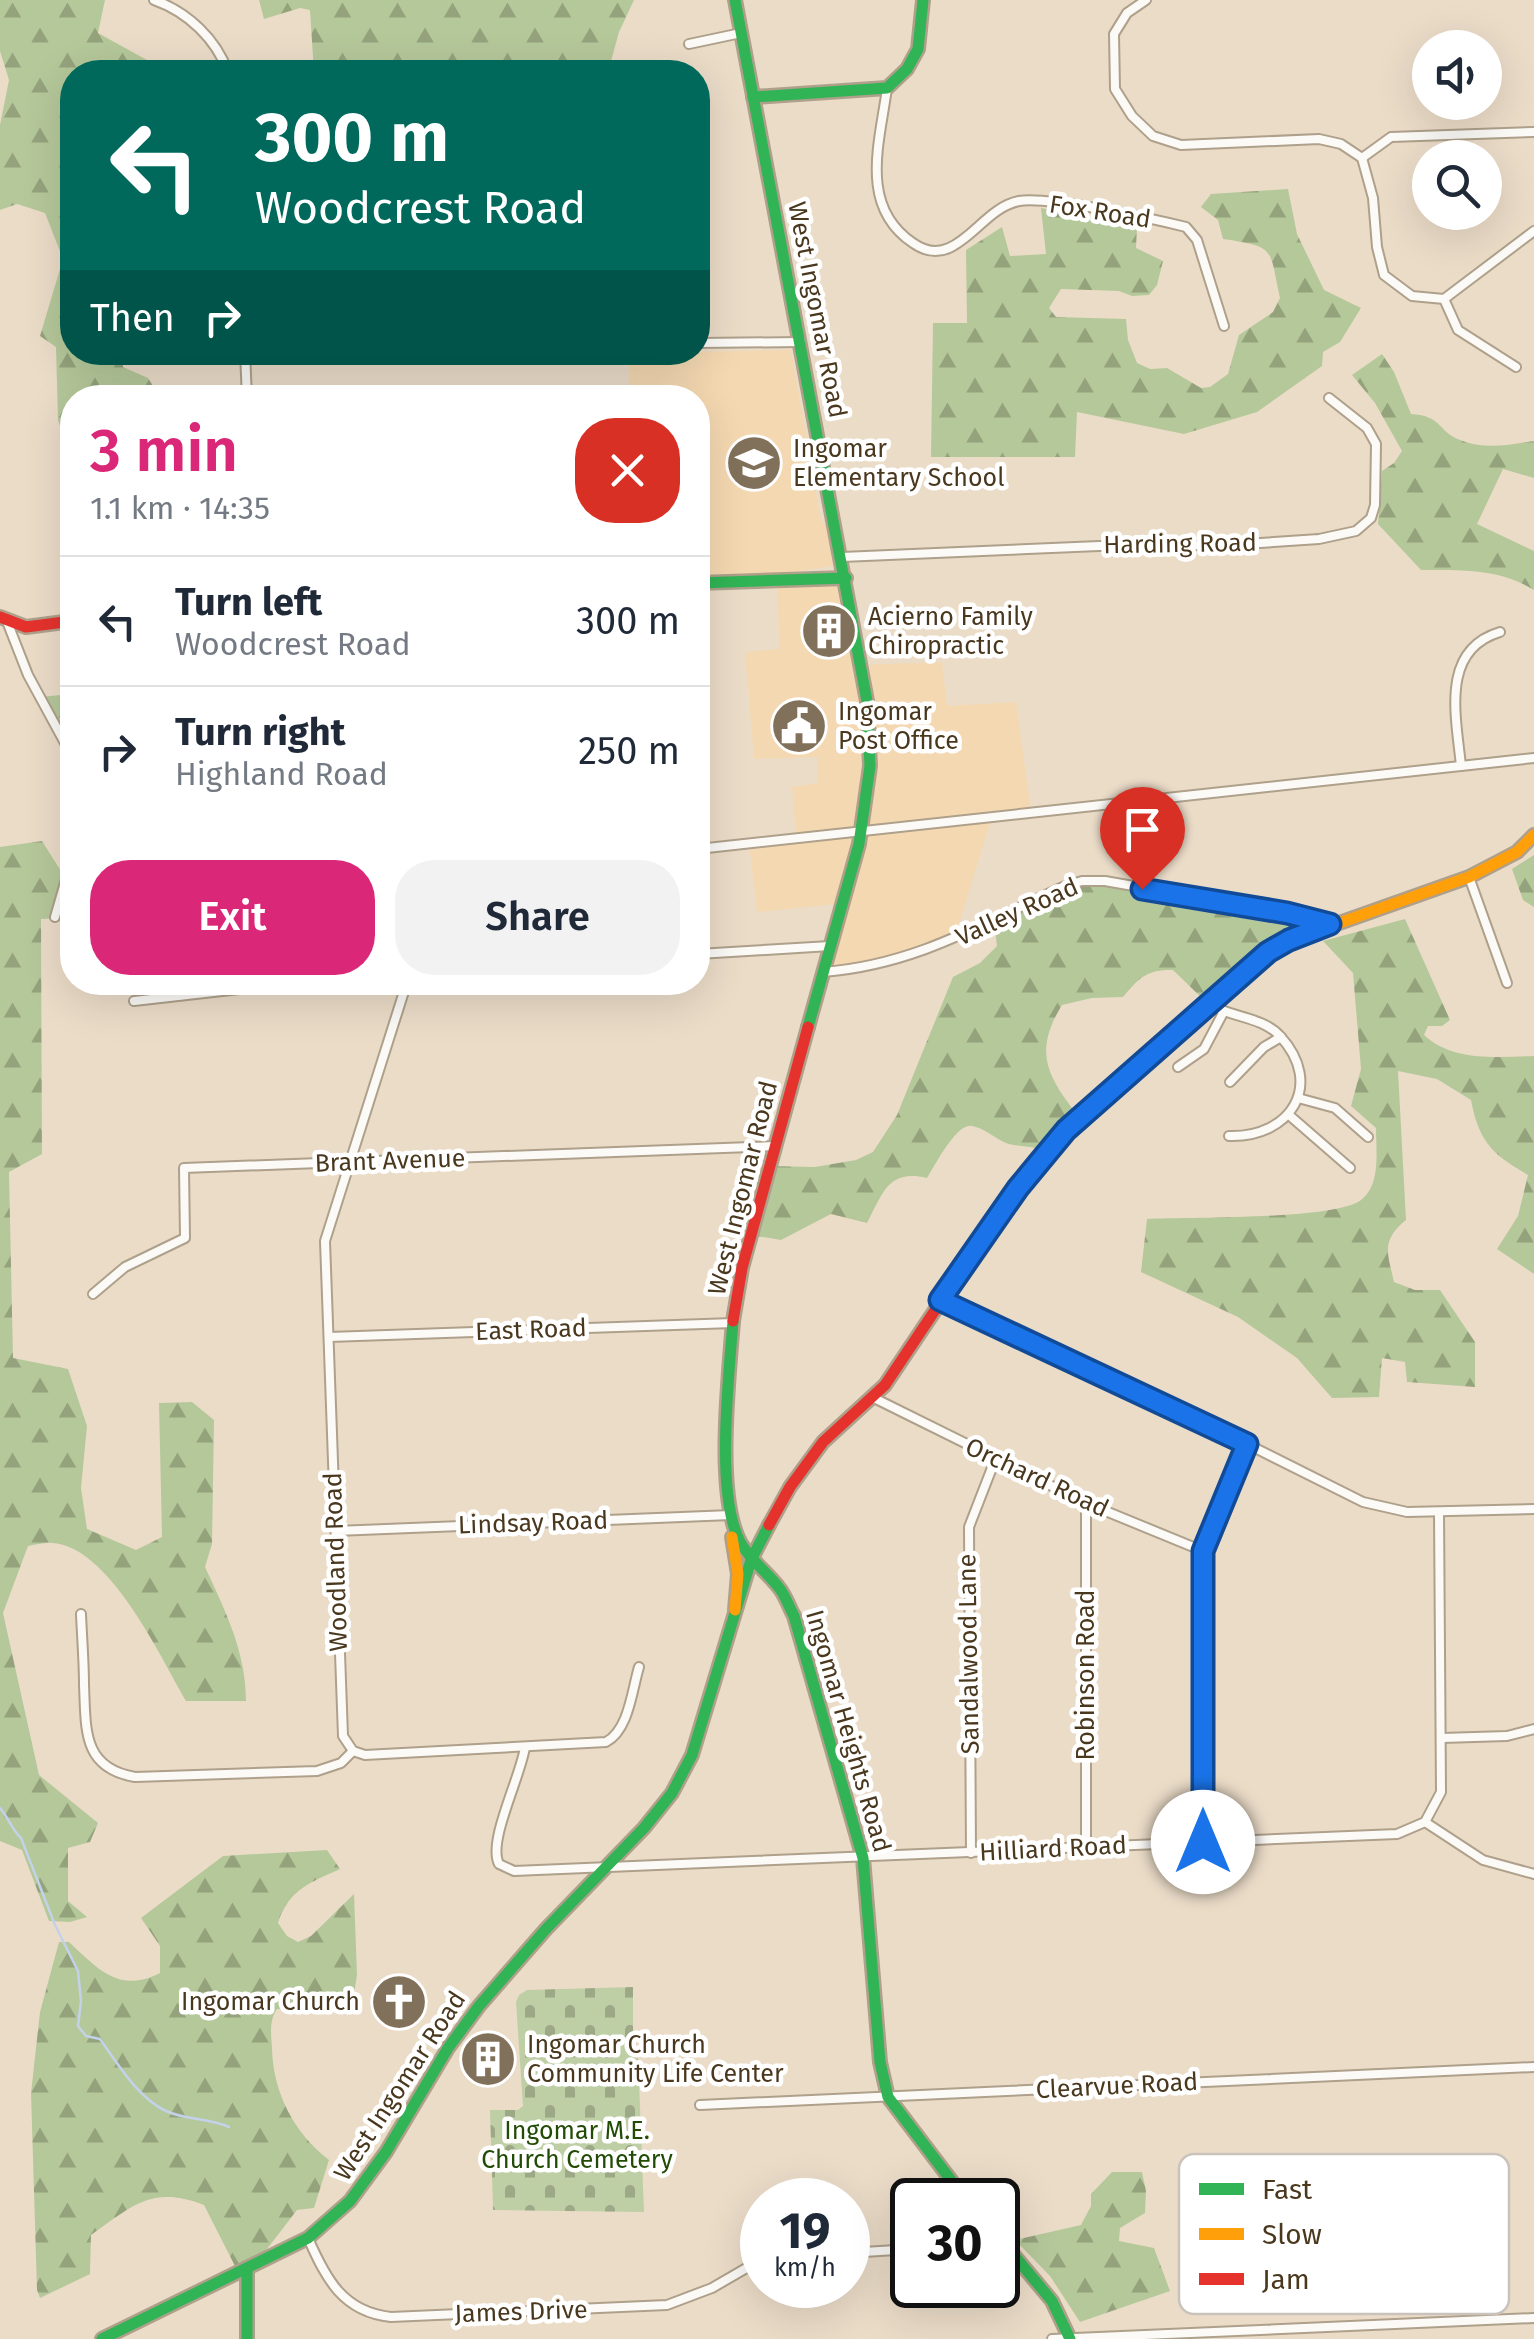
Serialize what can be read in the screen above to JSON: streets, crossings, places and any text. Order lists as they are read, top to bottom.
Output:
{
  "streets": {
    "street": [
      "Fox Road",
      "West Ingomar Road",
      "Harding Road",
      "Valley Road",
      "Brant Avenue",
      "East Road",
      "Orchard Road",
      "Lindsay Road",
      "Woodland Road",
      "Sandalwood Lane",
      "Robinson Road",
      "Ingomar Heights Road",
      "Hilliard Road",
      "Clearvue Road",
      "James Drive"
    ]
  },
  "crossings": [
    ["West Ingomar Road", "Harding Road"],
    ["West Ingomar Road", "Valley Road"],
    ["West Ingomar Road", "Brant Avenue"],
    ["West Ingomar Road", "East Road"],
    ["West Ingomar Road", "Lindsay Road"],
    ["West Ingomar Road", "Ingomar Heights Road"],
    ["West Ingomar Road", "Hilliard Road"],
    ["West Ingomar Road", "James Drive"],
    ["Brant Avenue", "Woodland Road"],
    ["East Road", "Woodland Road"],
    ["Orchard Road", "Sandalwood Lane"],
    ["Orchard Road", "Robinson Road"],
    ["Lindsay Road", "Woodland Road"],
    ["Sandalwood Lane", "Hilliard Road"],
    ["Robinson Road", "Hilliard Road"],
    ["Ingomar Heights Road", "Hilliard Road"],
    ["Ingomar Heights Road", "Clearvue Road"]
  ],
  "parks": ["Ingomar M.E. Church Cemetery"],
  "places": {
    "school or university": ["Ingomar Elementary School"],
    "building": ["Acierno Family Chiropractic", "Ingomar Church Community Life Center"],
    "public building": ["Ingomar Post Office"],
    "church": ["Ingomar Church"]
  },
  "legend": ["Fast", "Slow", "Jam"],
  "page": {
    "turn": ["300 m", "Woodcrest Road"],
    "then": "Then",
    "heading": ["3 min", "1.1 km · 14:35"],
    "list": [
      {
        "name": "Turn left",
        "note": "Woodcrest Road",
        "value": "300 m"
      },
      {
        "name": "Turn right",
        "note": "Highland Road",
        "value": "250 m"
      }
    ],
    "buttons": ["Exit", "Share"],
    "speed": "19 km/h",
    "limit": "30"
  }
}
